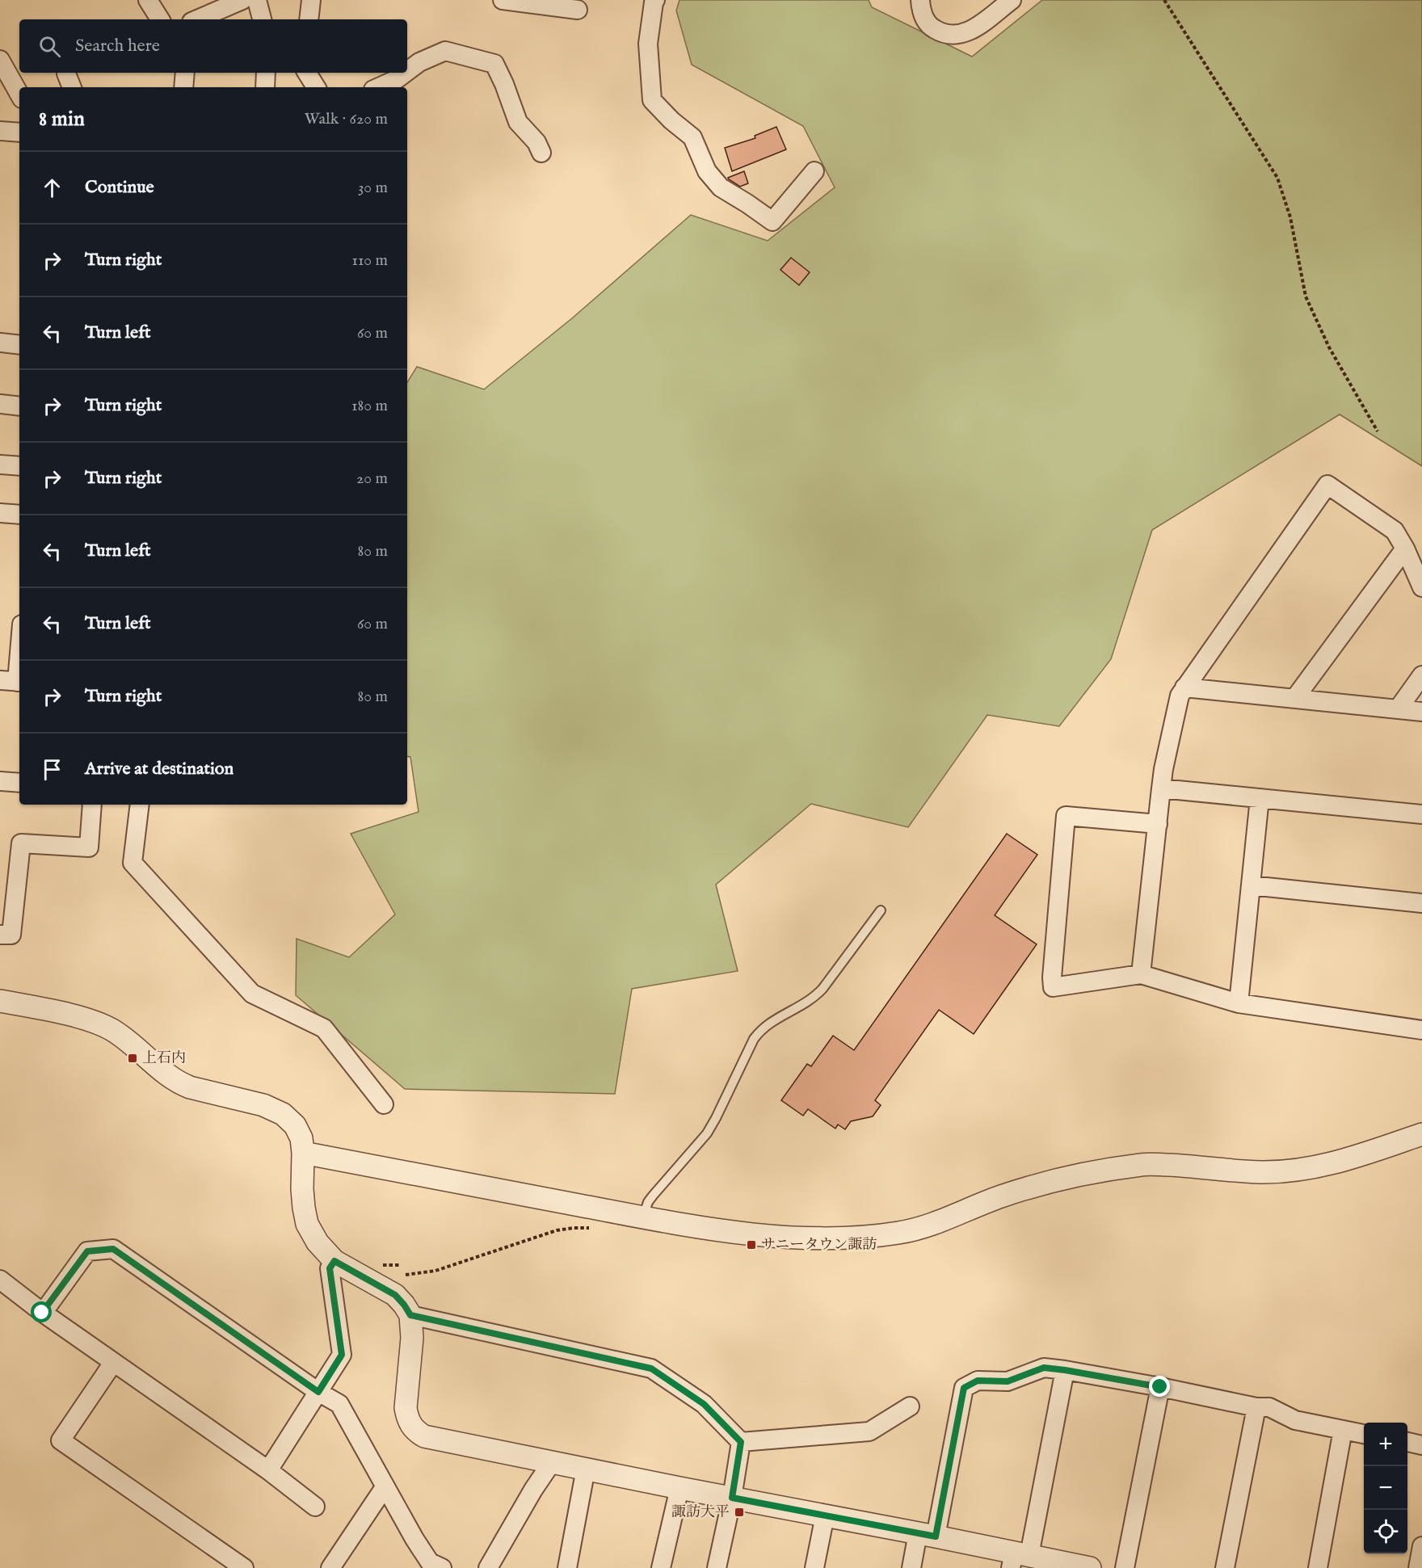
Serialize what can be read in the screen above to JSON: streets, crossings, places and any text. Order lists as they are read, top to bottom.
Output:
{
  "places": {
    "transit": ["上石内", "サニータウン諏訪", "諏訪大平"]
  },
  "page": {
    "search": "Search here",
    "heading": ["8 min", "Walk · 620 m"],
    "list": [
      ["Continue", "30 m"],
      ["Turn right", "110 m"],
      ["Turn left", "60 m"],
      ["Turn right", "180 m"],
      ["Turn right", "20 m"],
      ["Turn left", "80 m"],
      ["Turn left", "60 m"],
      ["Turn right", "80 m"],
      "Arrive at destination"
    ],
    "map_buttons": ["+", "−"]
  }
}
